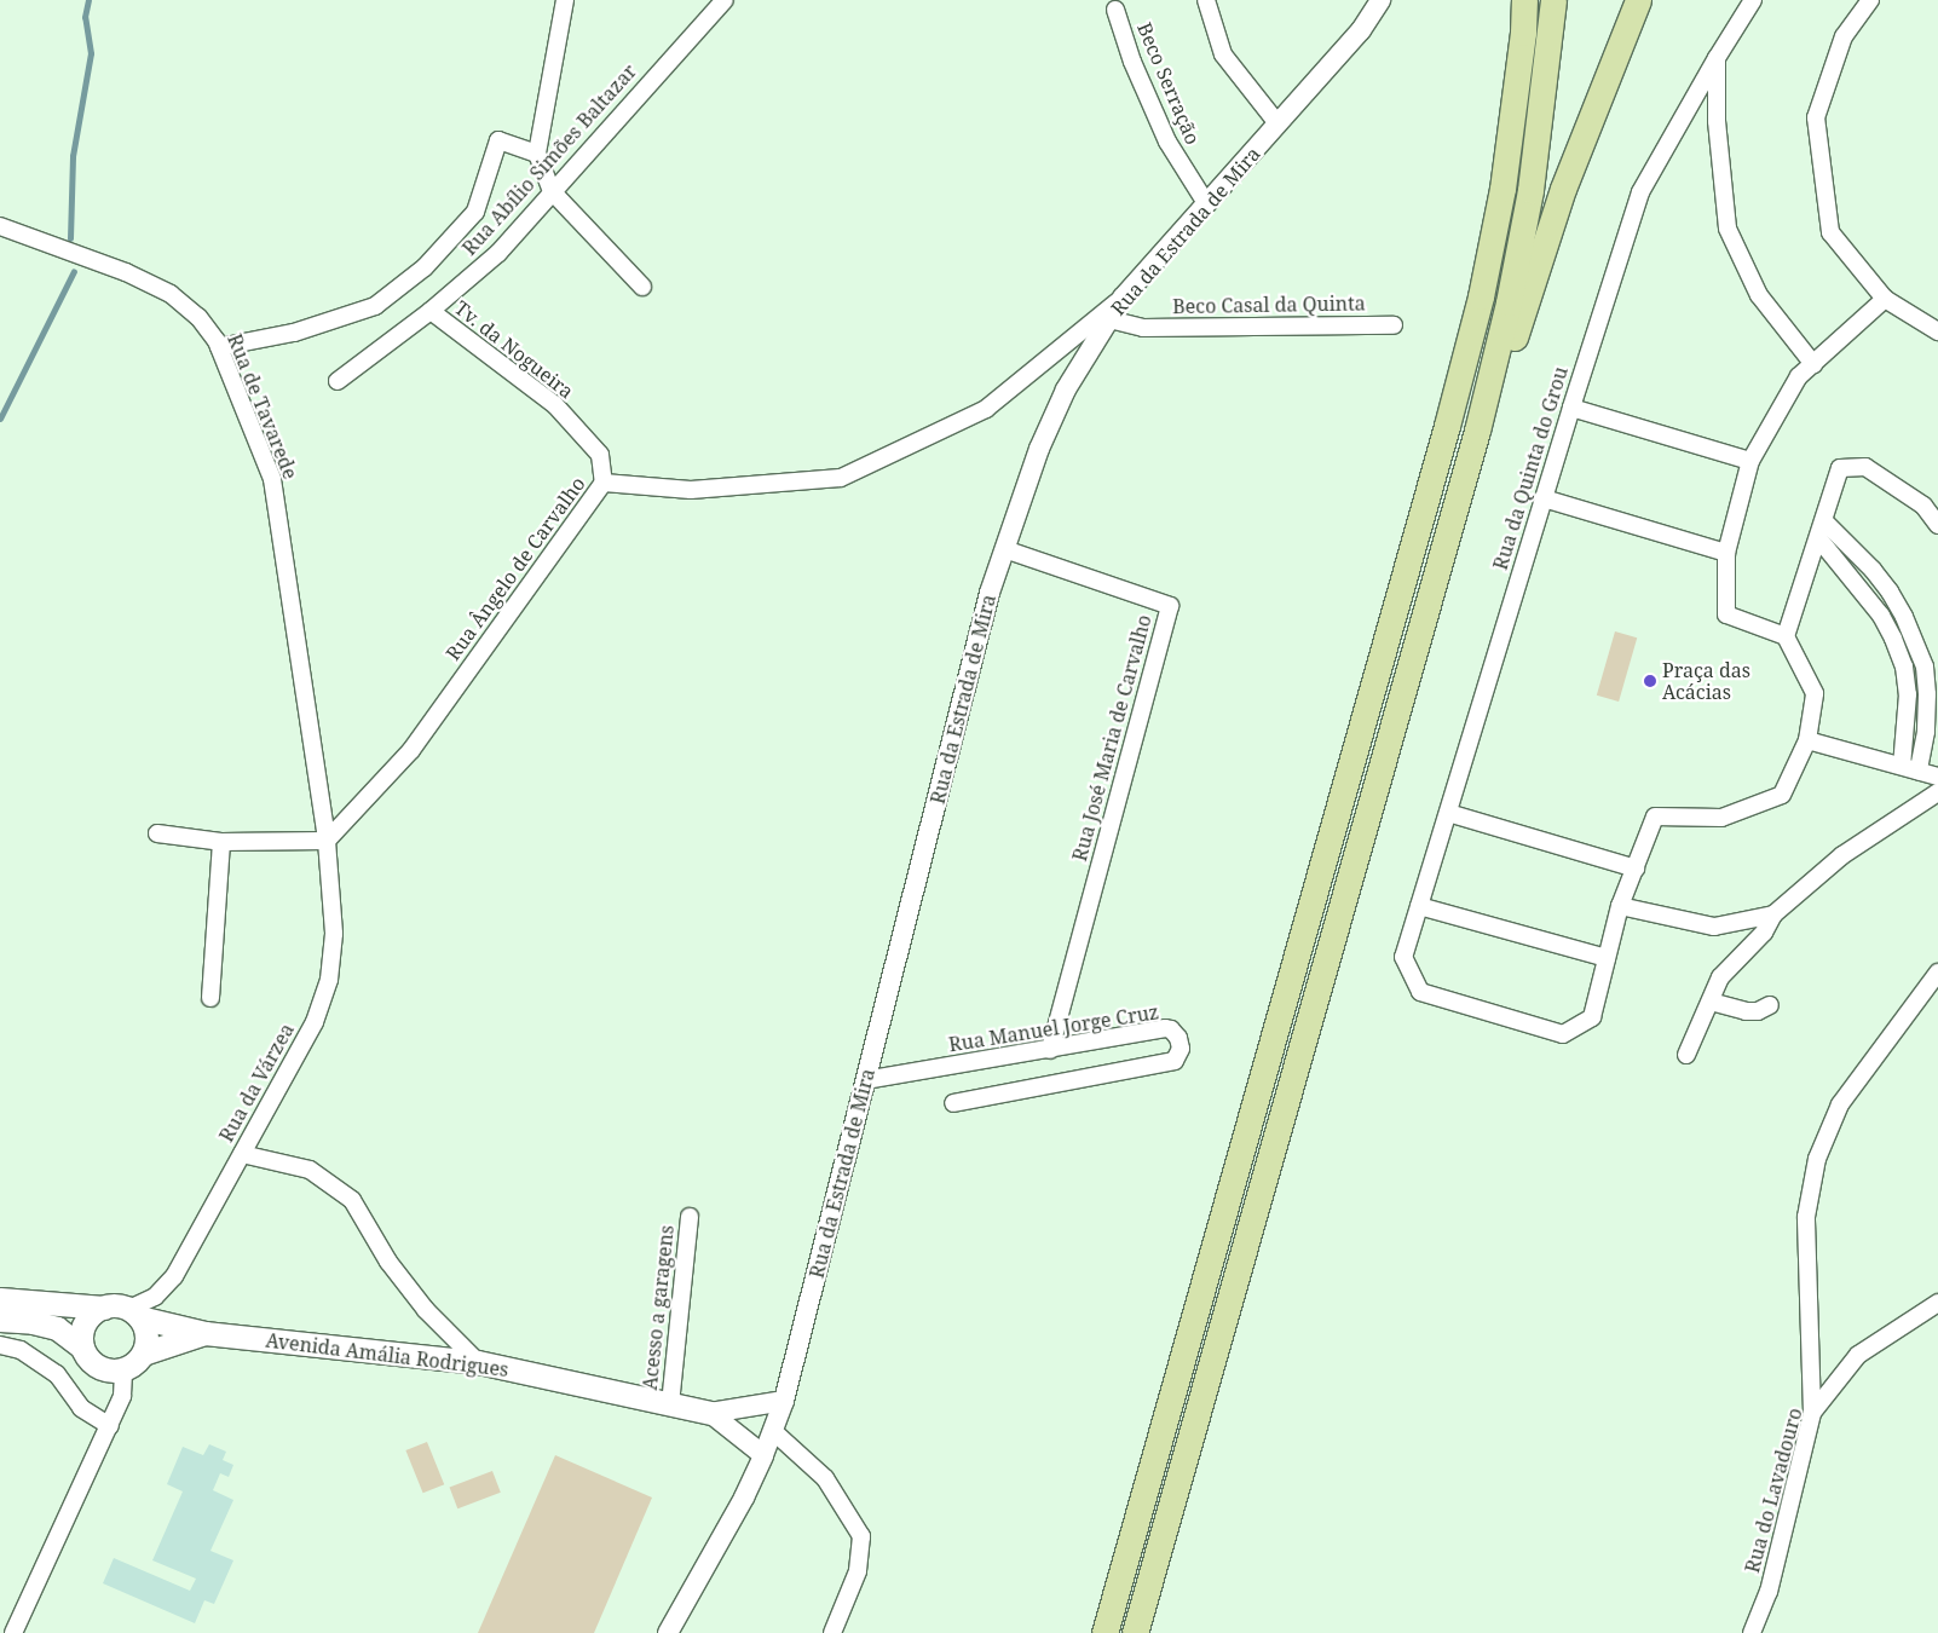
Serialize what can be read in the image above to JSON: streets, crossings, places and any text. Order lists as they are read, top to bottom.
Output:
{
  "streets": {
    "main road": ["Avenida Amália Rodrigues"],
    "street": [
      "Beco Serração",
      "Rua Abílio Simões Baltazar",
      "Rua da Estrada de Mira",
      "Beco Casal da Quinta",
      "Tv. da Nogueira",
      "Rua de Tavarede",
      "Rua da Quinta do Grou",
      "Rua Ângelo de Carvalho",
      "Rua José Maria de Carvalho",
      "Rua Manuel Jorge Cruz",
      "Rua da Várzea",
      "Acesso a garagens",
      "Rua do Lavadouro"
    ]
  },
  "crossings": [
    ["Beco Serração", "Rua da Estrada de Mira"],
    ["Rua Abílio Simões Baltazar", "Tv. da Nogueira"],
    ["Rua da Estrada de Mira", "Beco Casal da Quinta"],
    ["Rua da Estrada de Mira", "Rua Ângelo de Carvalho"],
    ["Rua da Estrada de Mira", "Rua José Maria de Carvalho"],
    ["Rua da Estrada de Mira", "Rua Manuel Jorge Cruz"],
    ["Rua da Estrada de Mira", "Avenida Amália Rodrigues"],
    ["Tv. da Nogueira", "Rua Ângelo de Carvalho"],
    ["Rua de Tavarede", "Rua Ângelo de Carvalho"],
    ["Rua de Tavarede", "Rua da Várzea"],
    ["Rua Ângelo de Carvalho", "Rua da Várzea"],
    ["Rua José Maria de Carvalho", "Rua Manuel Jorge Cruz"],
    ["Rua da Várzea", "Avenida Amália Rodrigues"],
    ["Acesso a garagens", "Avenida Amália Rodrigues"]
  ],
  "places": ["Praça das Acácias"]
}
